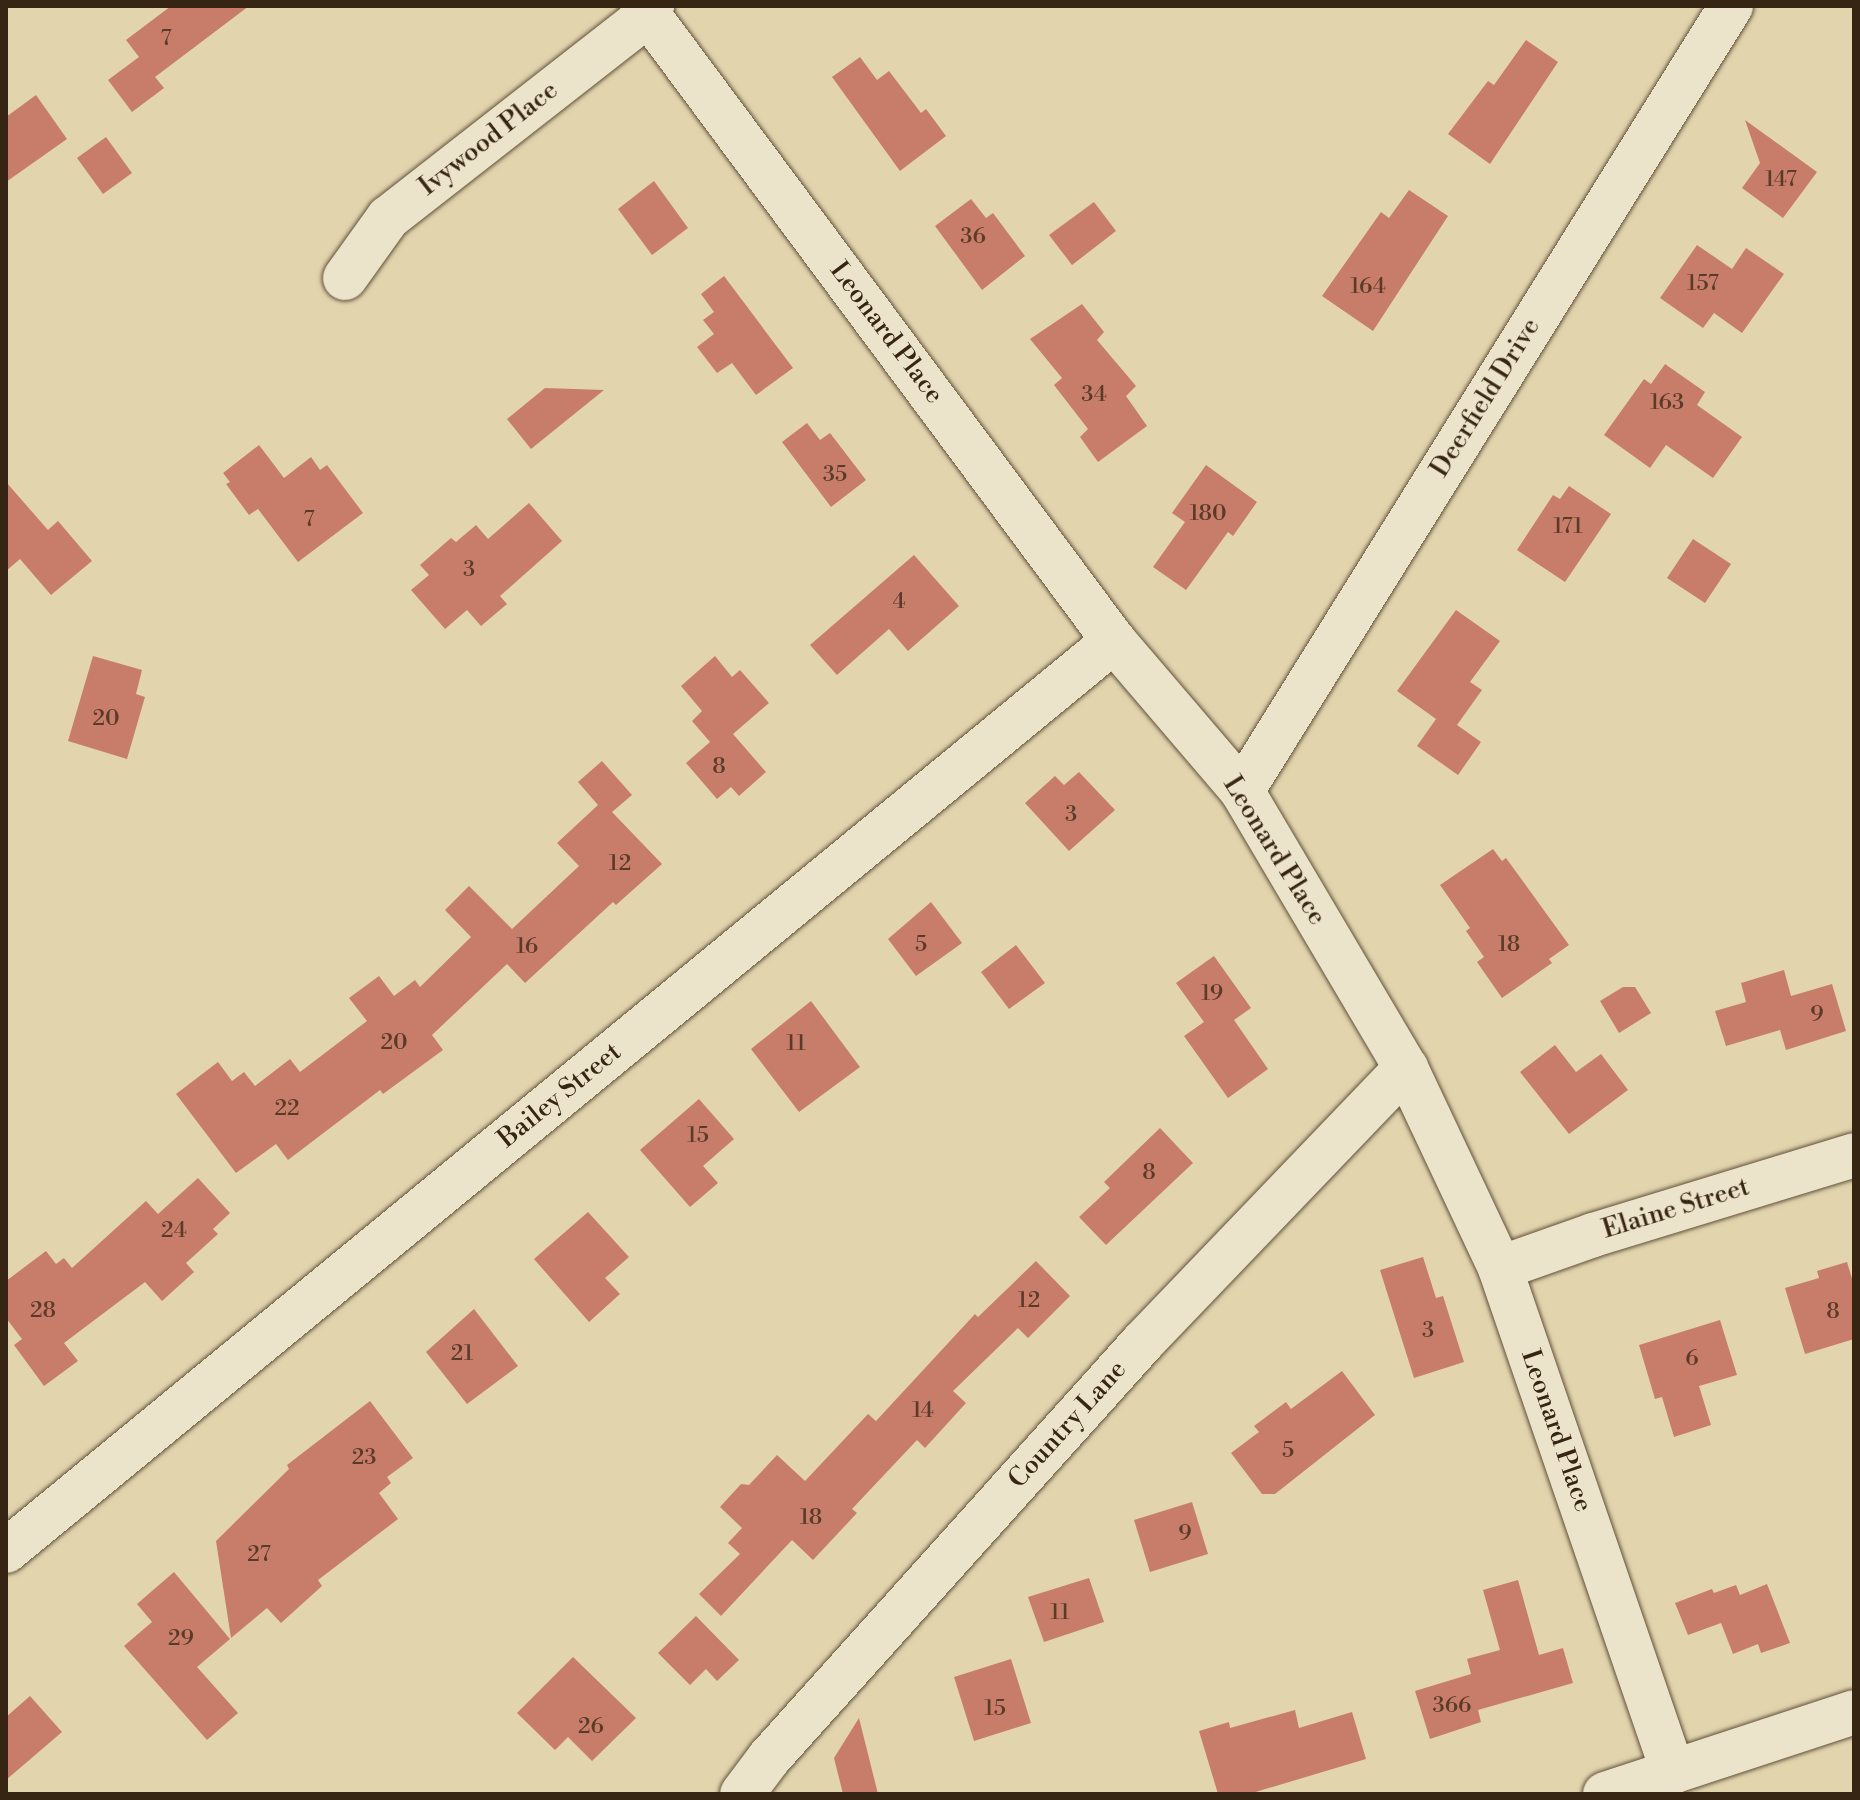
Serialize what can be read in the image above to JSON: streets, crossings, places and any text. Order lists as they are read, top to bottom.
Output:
{
  "streets": {
    "street": [
      "Ivywood Place",
      "Leonard Place",
      "Deerfield Drive",
      "Bailey Street",
      "Elaine Street",
      "Country Lane"
    ]
  },
  "crossings": [
    ["Ivywood Place", "Leonard Place"],
    ["Leonard Place", "Deerfield Drive"],
    ["Leonard Place", "Bailey Street"],
    ["Leonard Place", "Elaine Street"],
    ["Leonard Place", "Country Lane"]
  ],
  "house_numbers": [
    "7",
    "147",
    "36",
    "157",
    "164",
    "34",
    "163",
    "35",
    "180",
    "7",
    "171",
    "3",
    "4",
    "20",
    "8",
    "3",
    "12",
    "5",
    "18",
    "16",
    "19",
    "9",
    "20",
    "11",
    "22",
    "15",
    "8",
    "24",
    "12",
    "28",
    "8",
    "3",
    "21",
    "6",
    "14",
    "5",
    "23",
    "18",
    "9",
    "27",
    "11",
    "29",
    "366",
    "15",
    "26"
  ]
}
